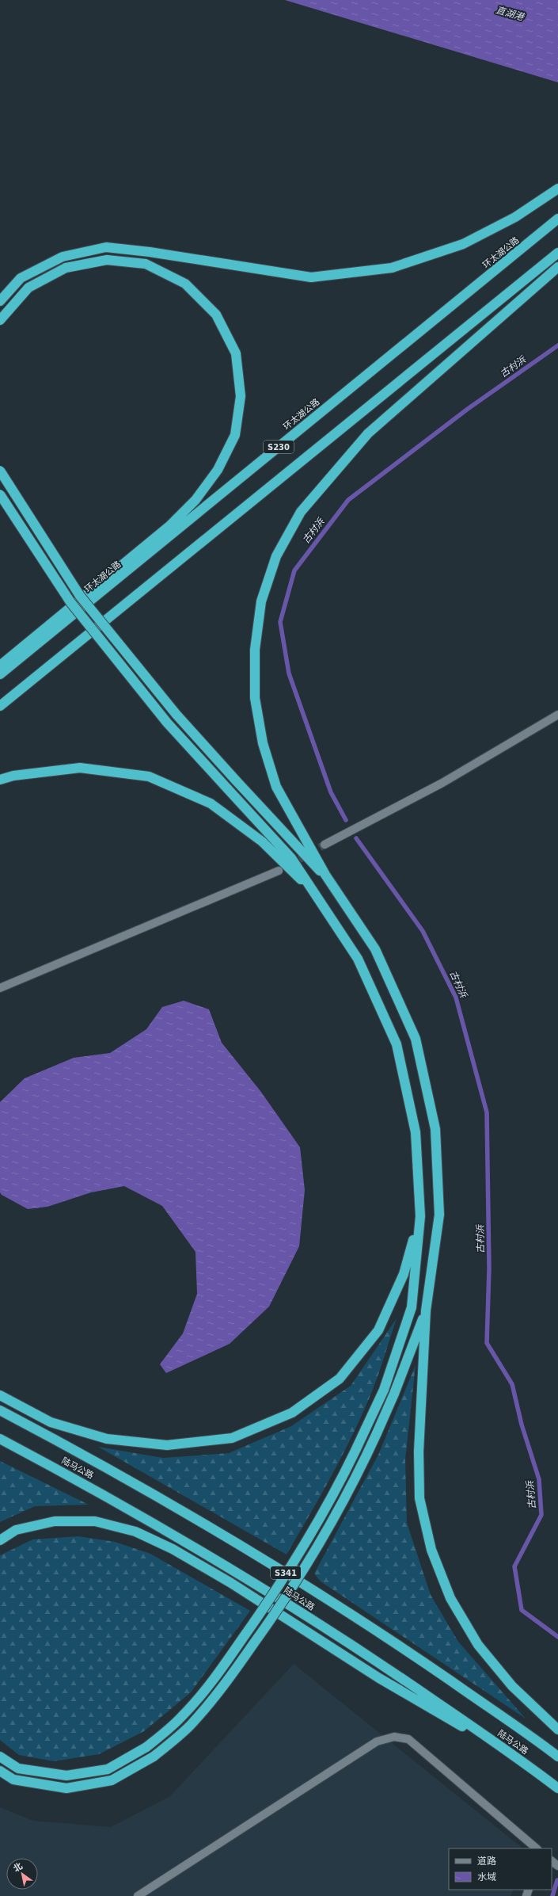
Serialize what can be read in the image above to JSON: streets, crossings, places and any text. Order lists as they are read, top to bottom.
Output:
{
  "streets": {
    "highway": [
      "环太湖公路",
      "S230",
      "陆马公路",
      "S341"
    ]
  },
  "water": ["直湖港", "古村浜"],
  "legend": ["道路", "水域"],
  "north": "top left"
}
